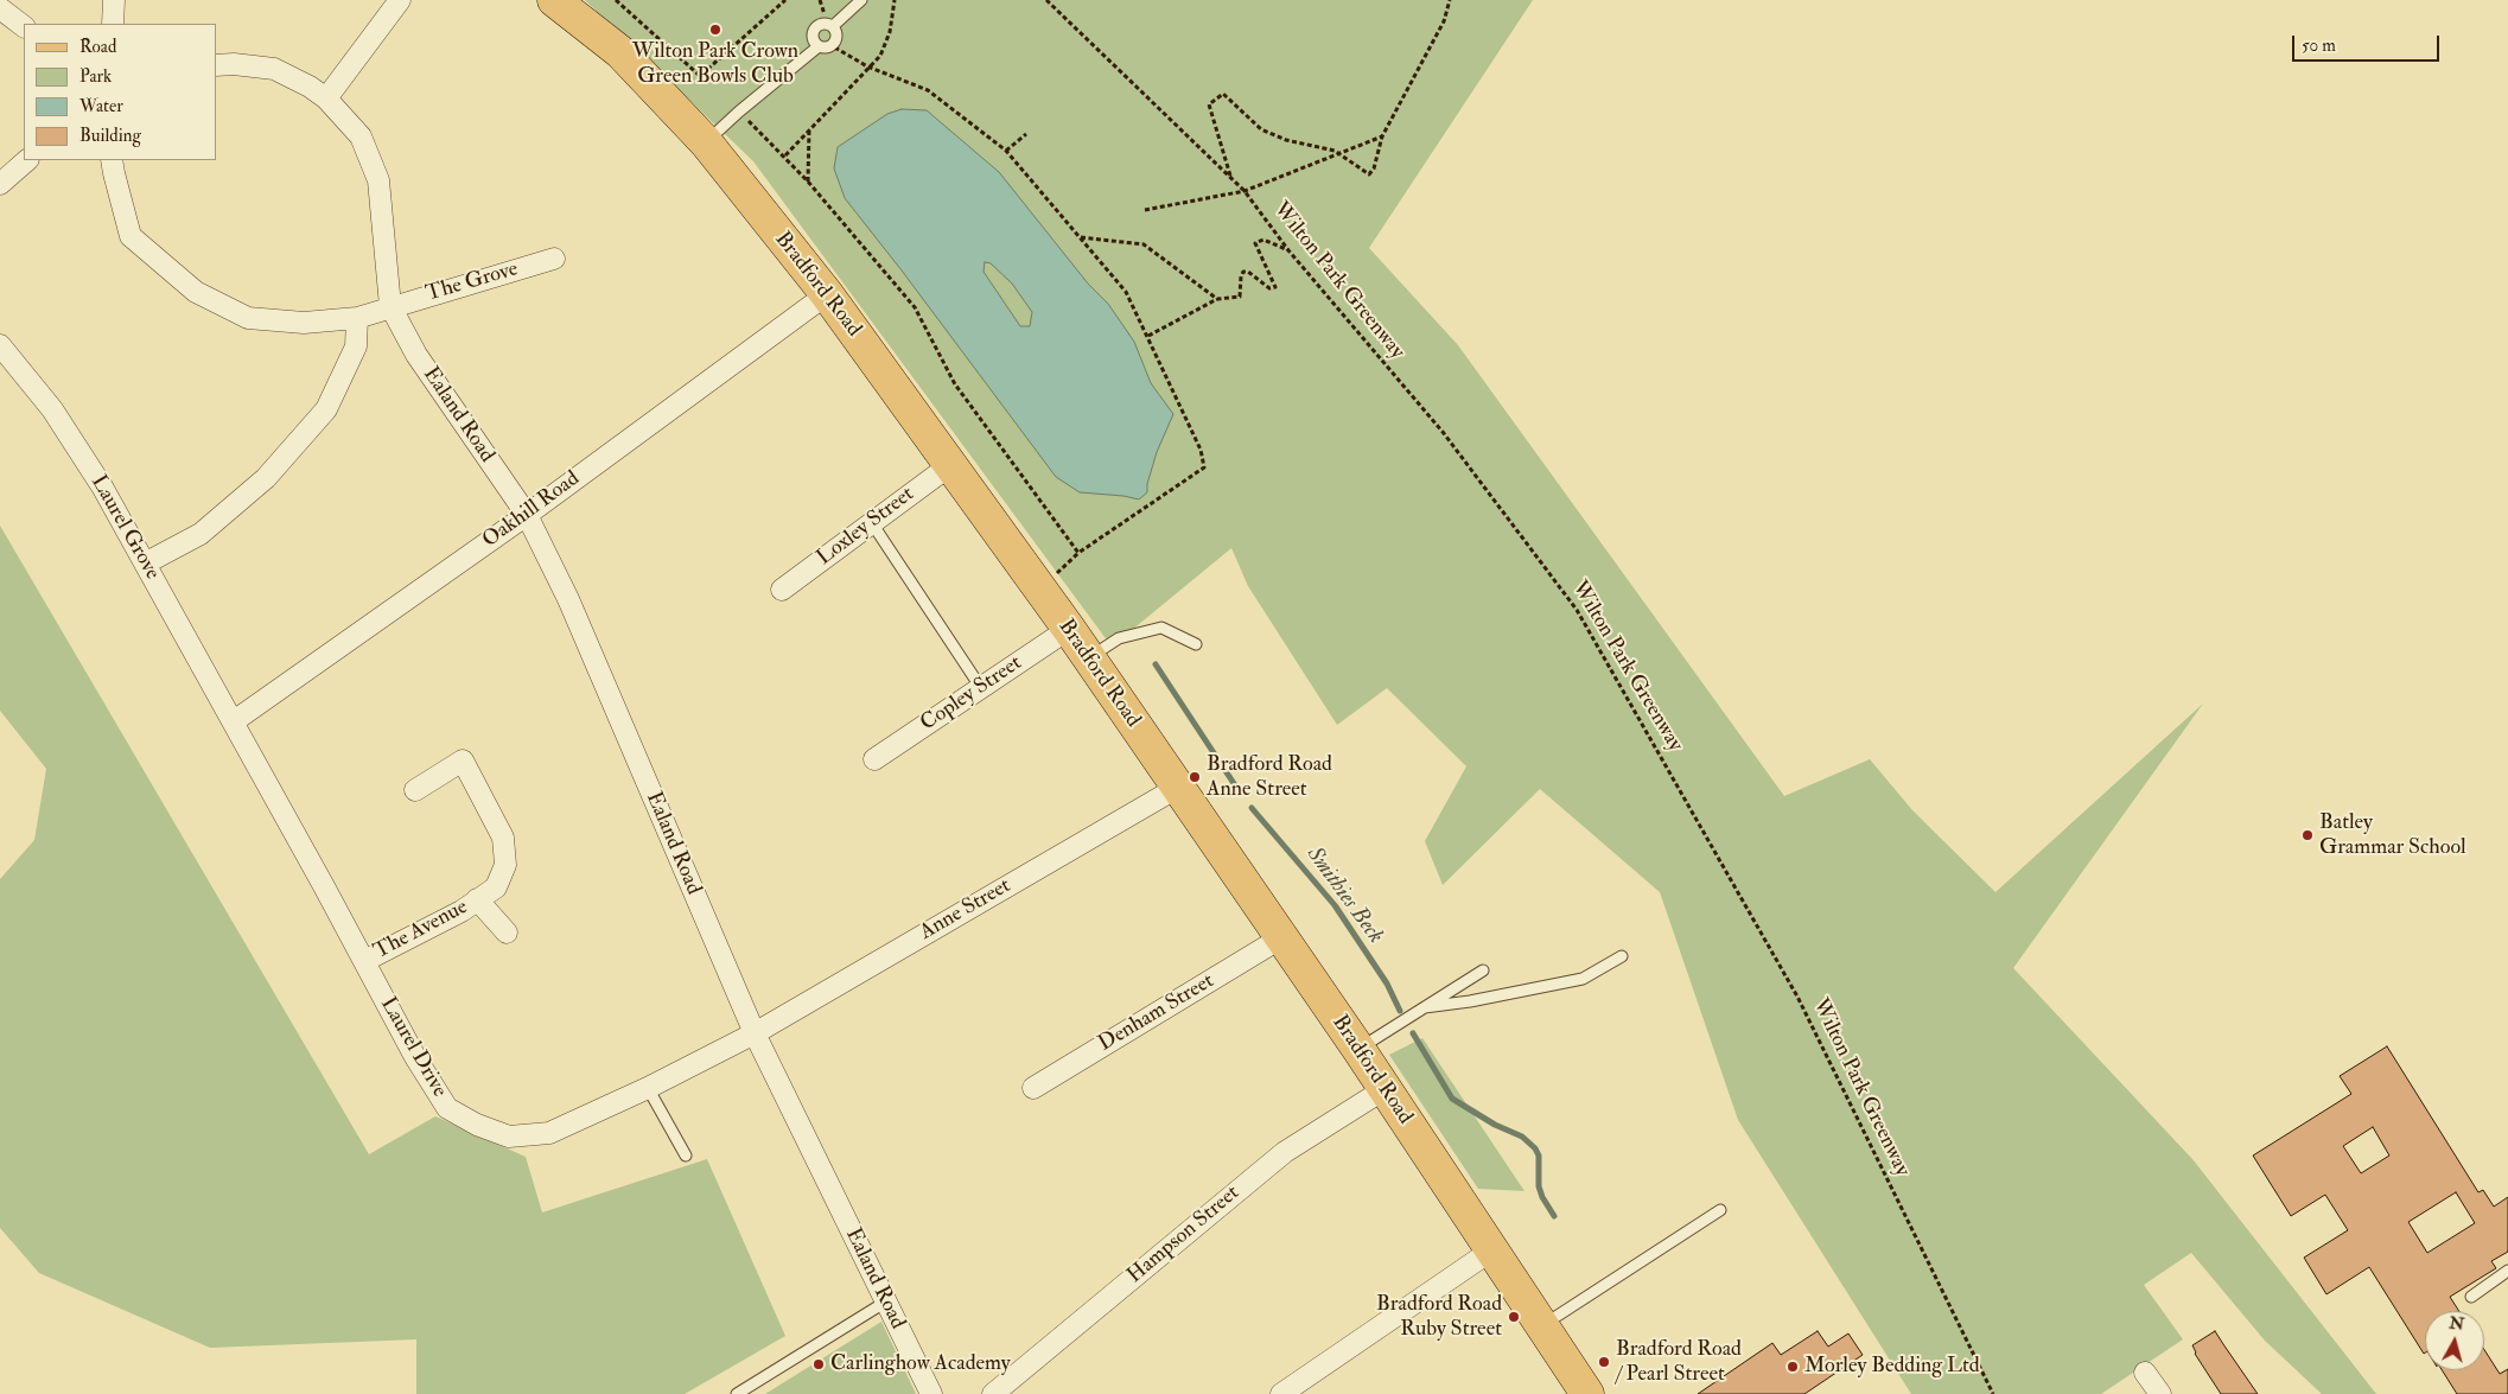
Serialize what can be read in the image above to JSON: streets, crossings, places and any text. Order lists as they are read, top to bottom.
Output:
{
  "streets": {
    "main road": ["Bradford Road"],
    "street": [
      "The Grove",
      "Ealand Road",
      "Oakhill Road",
      "Loxley Street",
      "Laurel Grove",
      "Copley Street",
      "Anne Street",
      "The Avenue",
      "Denham Street",
      "Laurel Drive",
      "Hampson Street"
    ],
    "path": ["Wilton Park Greenway"]
  },
  "crossings": [
    ["The Grove", "Ealand Road"],
    ["Bradford Road", "Oakhill Road"],
    ["Bradford Road", "Loxley Street"],
    ["Bradford Road", "Copley Street"],
    ["Bradford Road", "Anne Street"],
    ["Bradford Road", "Denham Street"],
    ["Bradford Road", "Hampson Street"],
    ["Ealand Road", "Oakhill Road"],
    ["Ealand Road", "Anne Street"],
    ["Ealand Road", "Laurel Drive"],
    ["Oakhill Road", "Laurel Grove"],
    ["Oakhill Road", "Laurel Drive"],
    ["Laurel Grove", "Laurel Drive"],
    ["Anne Street", "Laurel Drive"],
    ["The Avenue", "Laurel Drive"]
  ],
  "water": ["Smithies Beck"],
  "places": [
    "Wilton Park Crown Green Bowls Club",
    "Bradford Road Anne Street",
    "Batley Grammar School",
    "Bradford Road Ruby Street",
    "Bradford Road / Pearl Street",
    "Carlinghow Academy",
    "Morley Bedding Ltd"
  ],
  "legend": [
    "Road",
    "Park",
    "Water",
    "Building"
  ],
  "scale_bar": "50 m",
  "north": "top"
}
